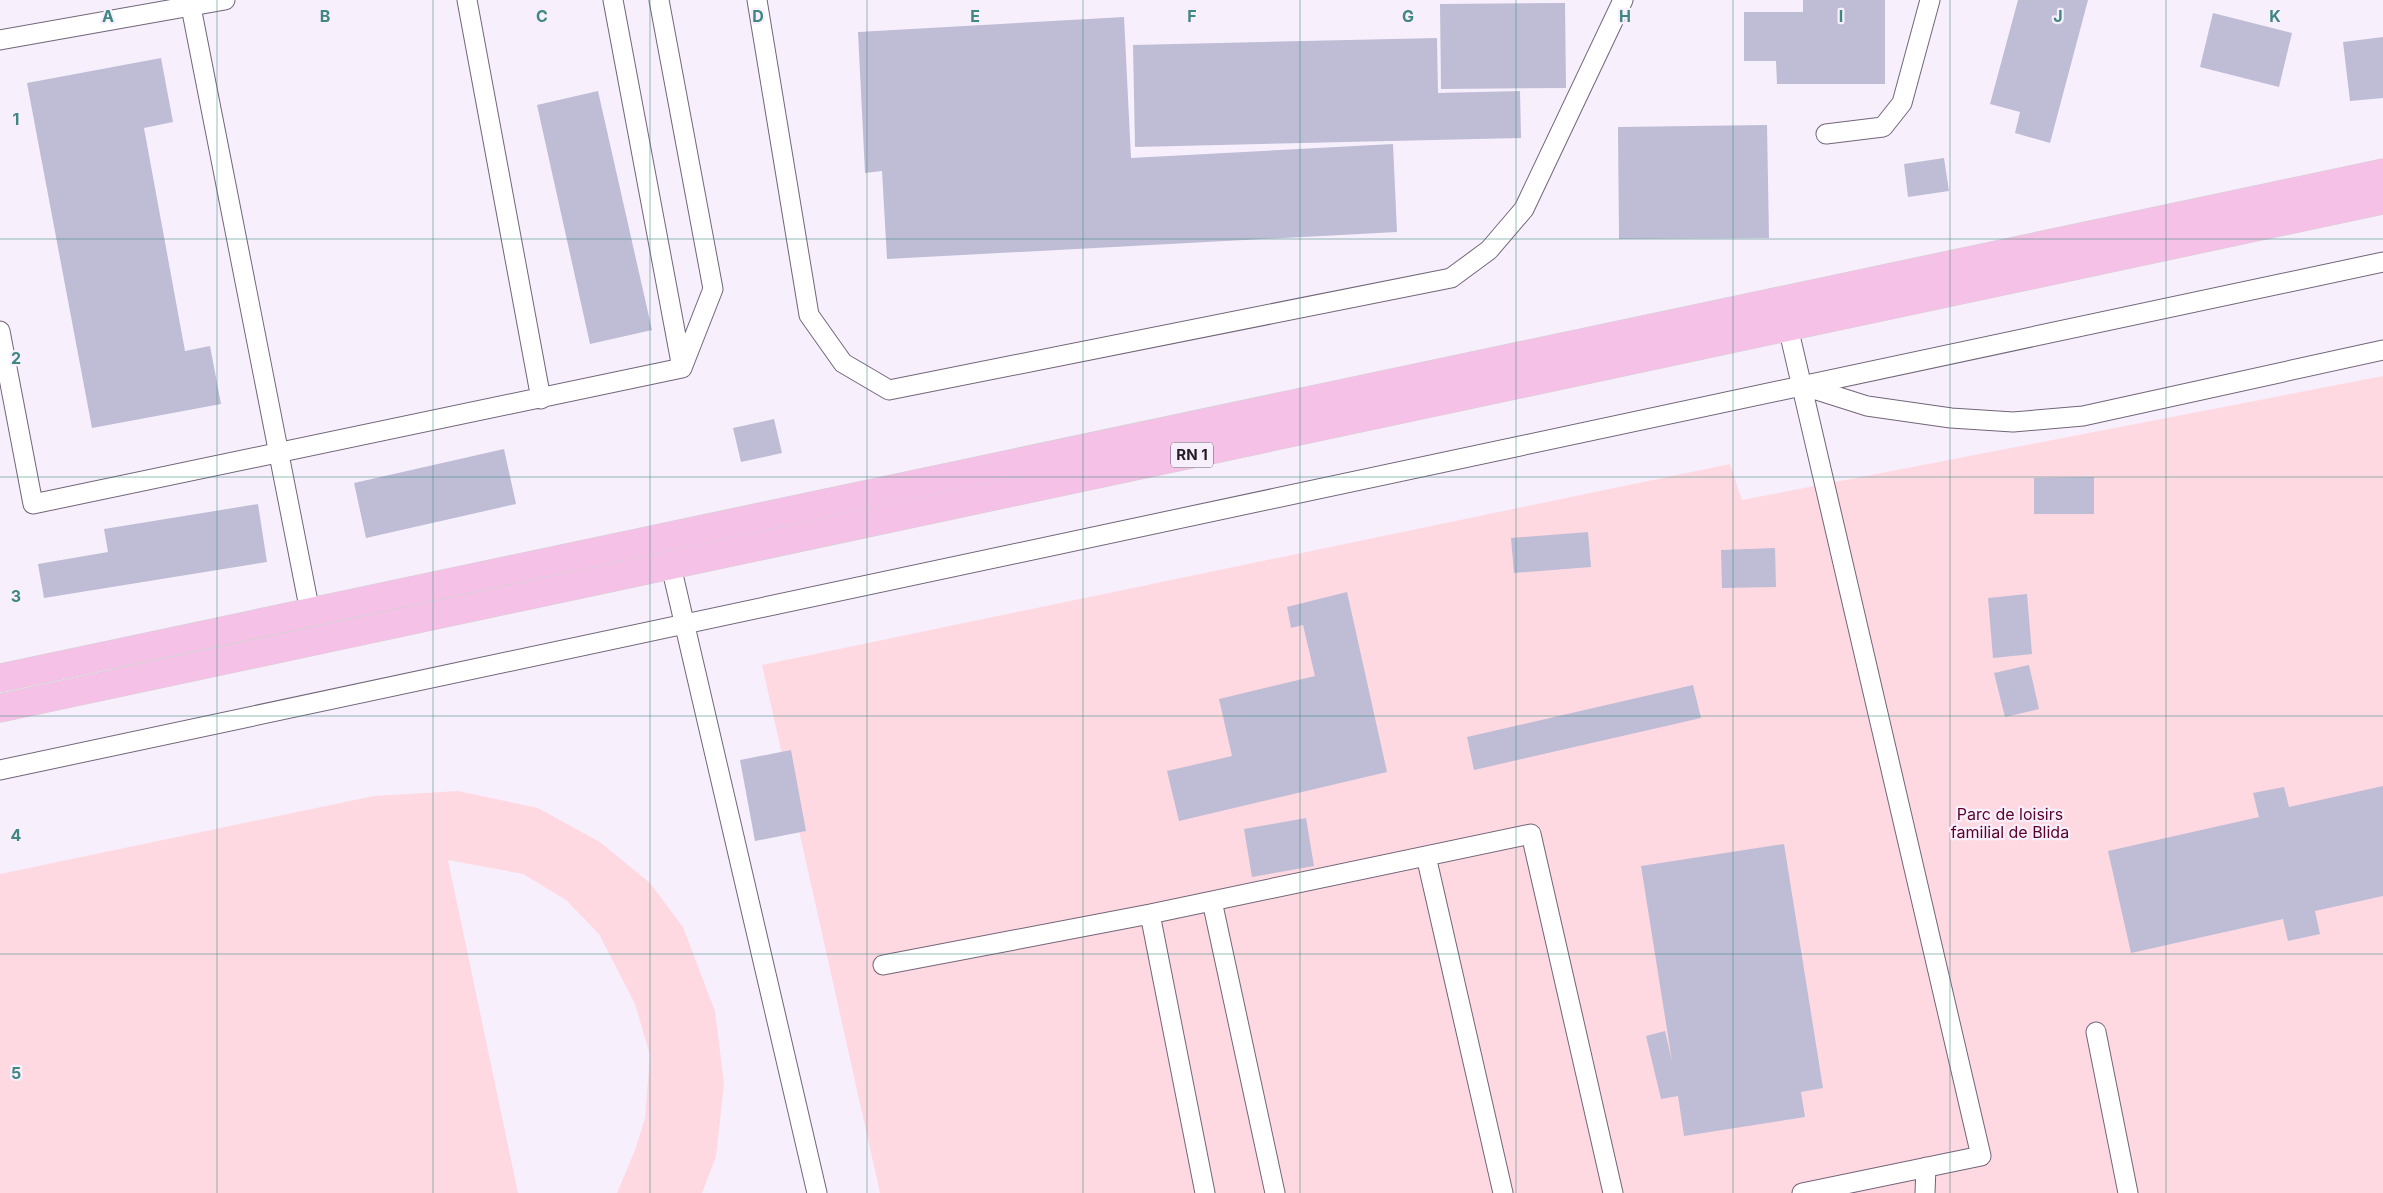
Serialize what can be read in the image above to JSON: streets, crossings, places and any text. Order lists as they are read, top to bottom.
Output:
{
  "streets": {
    "main road": ["RN 1"]
  },
  "parks": ["Parc de loisirs familial de Blida"],
  "grid": {
    "columns": [
      "A",
      "B",
      "C",
      "D",
      "E",
      "F",
      "G",
      "H",
      "I",
      "J",
      "K"
    ],
    "rows": [
      "1",
      "2",
      "3",
      "4",
      "5"
    ]
  }
}
